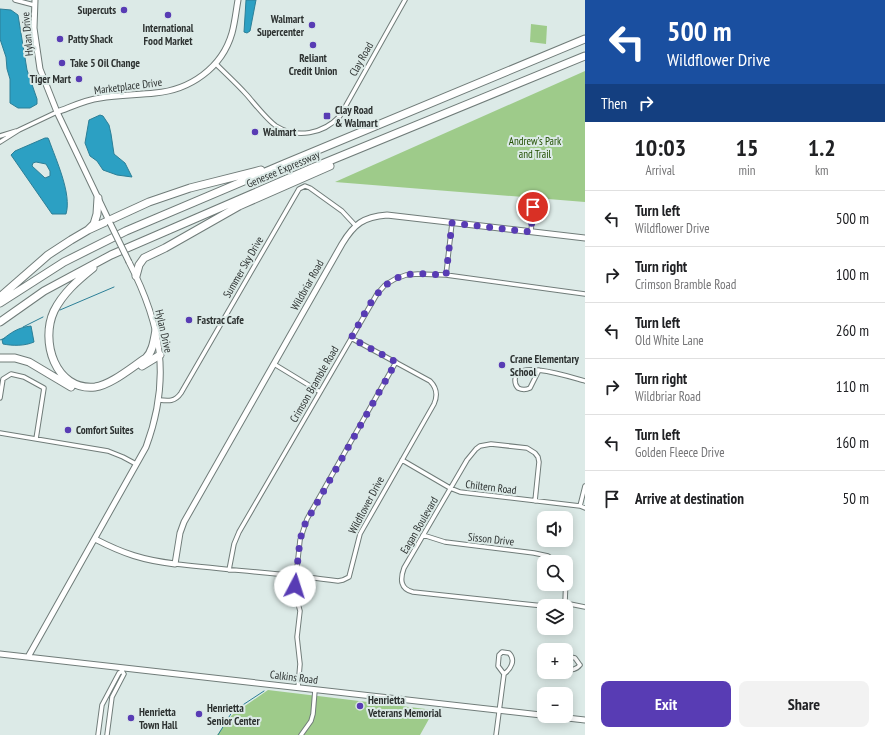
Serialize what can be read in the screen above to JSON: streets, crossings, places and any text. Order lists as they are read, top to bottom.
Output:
{
  "streets": {
    "highway": ["Genesee Expressway"],
    "main road": [
      "Hylan Drive",
      "Marketplace Drive",
      "Wildbriar Road",
      "Wildflower Drive",
      "Calkins Road"
    ],
    "street": [
      "Clay Road",
      "Summer Sky Drive",
      "Crimson Bramble Road",
      "Chiltern Road",
      "Eagan Boulevard",
      "Sisson Drive"
    ]
  },
  "crossings": [
    ["Hylan Drive", "Marketplace Drive"],
    ["Hylan Drive", "Summer Sky Drive"],
    ["Hylan Drive", "Wildflower Drive"],
    ["Hylan Drive", "Calkins Road"],
    ["Clay Road", "Marketplace Drive"],
    ["Summer Sky Drive", "Wildbriar Road"],
    ["Wildbriar Road", "Wildflower Drive"],
    ["Crimson Bramble Road", "Wildflower Drive"],
    ["Chiltern Road", "Wildflower Drive"],
    ["Chiltern Road", "Eagan Boulevard"],
    ["Eagan Boulevard", "Sisson Drive"]
  ],
  "parks": ["Andrew's Park and Trail"],
  "places": {
    "other": [
      "Supercuts",
      "International Food Market",
      "Walmart Supercenter",
      "Patty Shack",
      "Reliant Credit Union",
      "Take 5 Oil Change",
      "Tiger Mart",
      "Walmart",
      "Fastrac Cafe",
      "Crane Elementary School",
      "Comfort Suites",
      "Henrietta Veterans Memorial",
      "Henrietta Senior Center",
      "Henrietta Town Hall"
    ],
    "transit": ["Clay Road & Walmart"]
  },
  "page": {
    "turn": ["500 m", "Wildflower Drive"],
    "then": "Then",
    "eta": [
      "10:03",
      "Arrival",
      "15",
      "min",
      "1.2",
      "km"
    ],
    "list": [
      {
        "name": "Turn left",
        "note": "Wildflower Drive",
        "value": "500 m"
      },
      {
        "name": "Turn right",
        "note": "Crimson Bramble Road",
        "value": "100 m"
      },
      {
        "name": "Turn left",
        "note": "Old White Lane",
        "value": "260 m"
      },
      {
        "name": "Turn right",
        "note": "Wildbriar Road",
        "value": "110 m"
      },
      {
        "name": "Turn left",
        "note": "Golden Fleece Drive",
        "value": "160 m"
      },
      {
        "name": "Arrive at destination",
        "value": "50 m"
      }
    ],
    "map_buttons": ["+", "−"],
    "buttons": ["Exit", "Share"]
  }
}
